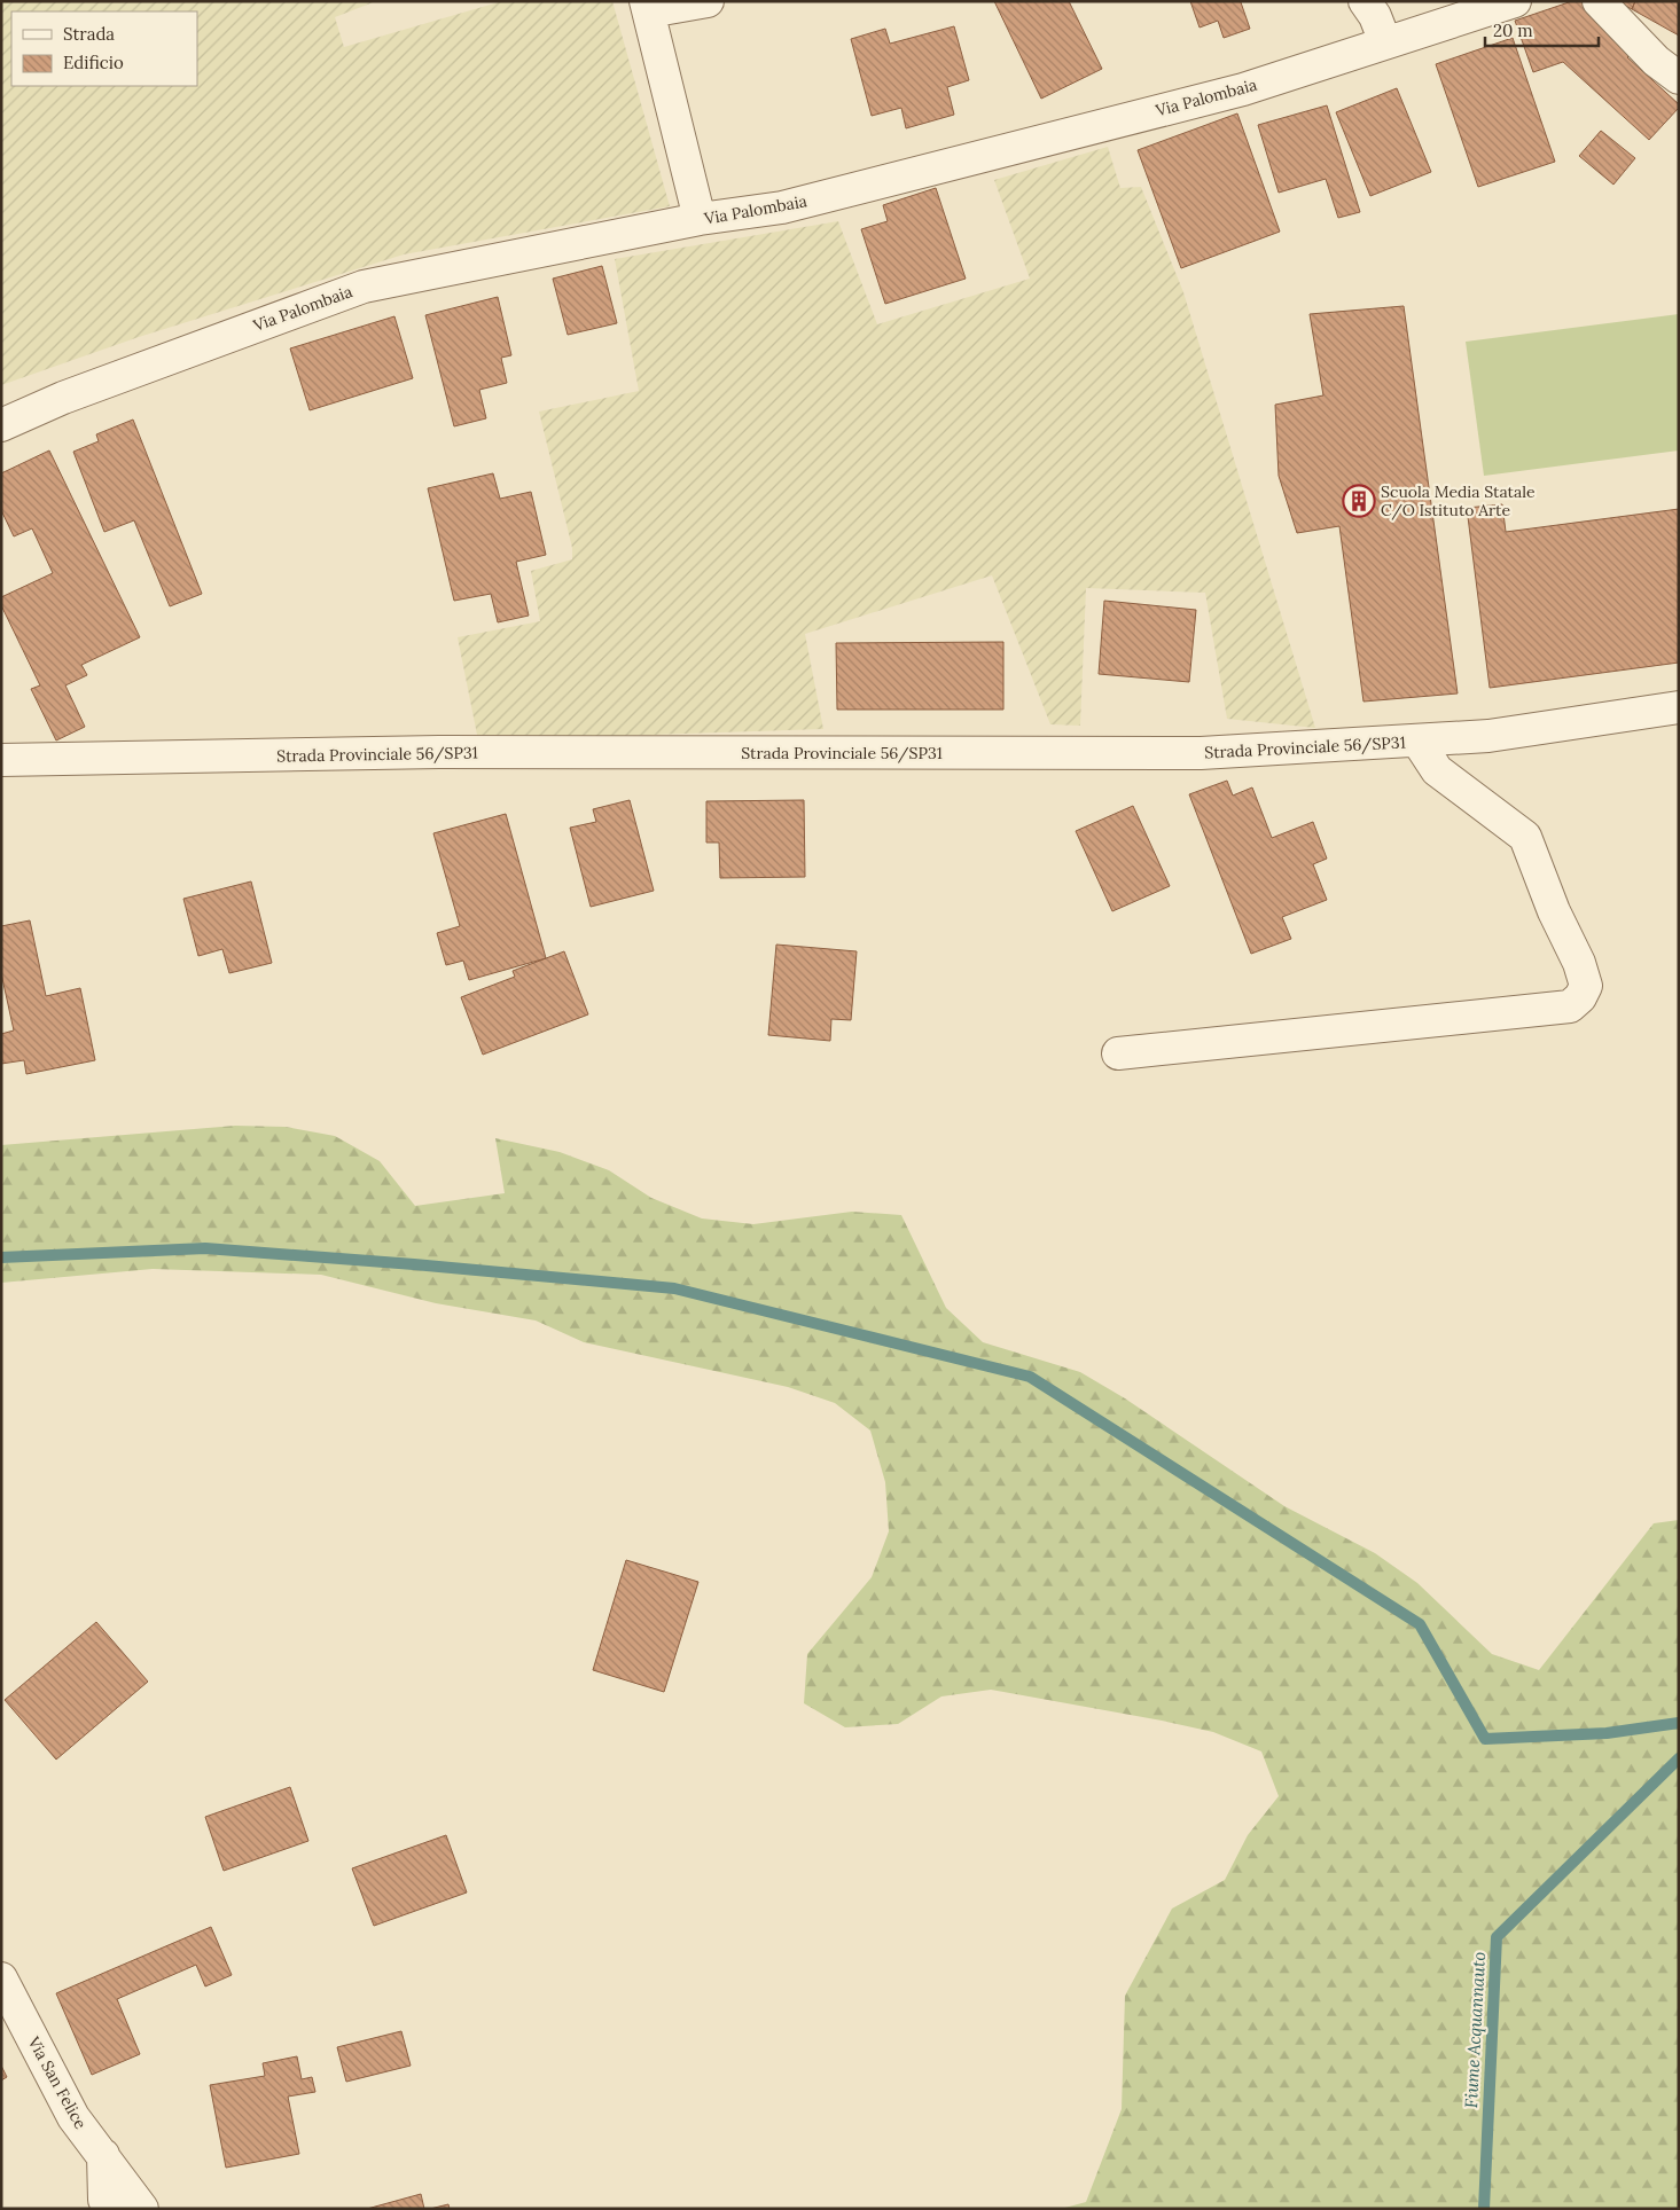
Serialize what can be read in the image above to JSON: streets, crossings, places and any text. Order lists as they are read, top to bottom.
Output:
{
  "streets": {
    "street": ["Via Palombaia", "Strada Provinciale 56/SP31", "Via San Felice"]
  },
  "water": ["Fiume Acquannauto"],
  "places": {
    "building": ["Scuola Media Statale C/O Istituto Arte"]
  },
  "legend": ["Strada", "Edificio"],
  "scale_bar": "20 m"
}
